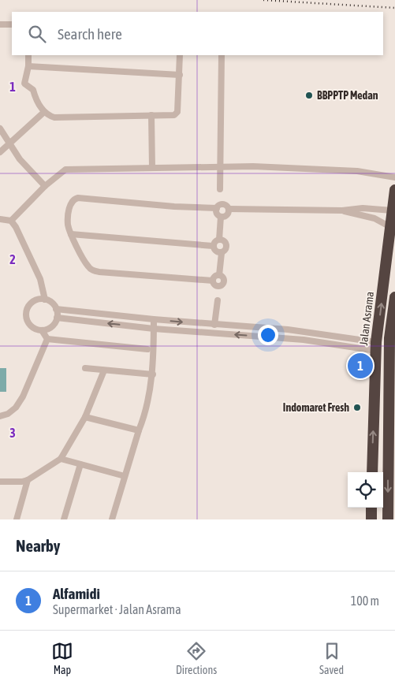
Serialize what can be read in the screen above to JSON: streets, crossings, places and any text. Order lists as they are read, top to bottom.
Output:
{
  "streets": {
    "highway": ["Jalan Asrama"]
  },
  "places": ["BBPPTP Medan", "Indomaret Fresh"],
  "page": {
    "search": "Search here",
    "pins": "1",
    "heading": "Nearby",
    "list": [
      {
        "mark": "1",
        "name": "Alfamidi",
        "note": "Supermarket · Jalan Asrama",
        "value": "100 m"
      }
    ],
    "nav": ["Map", "Directions", "Saved"]
  },
  "grid": {
    "rows": ["1", "2", "3"]
  }
}
